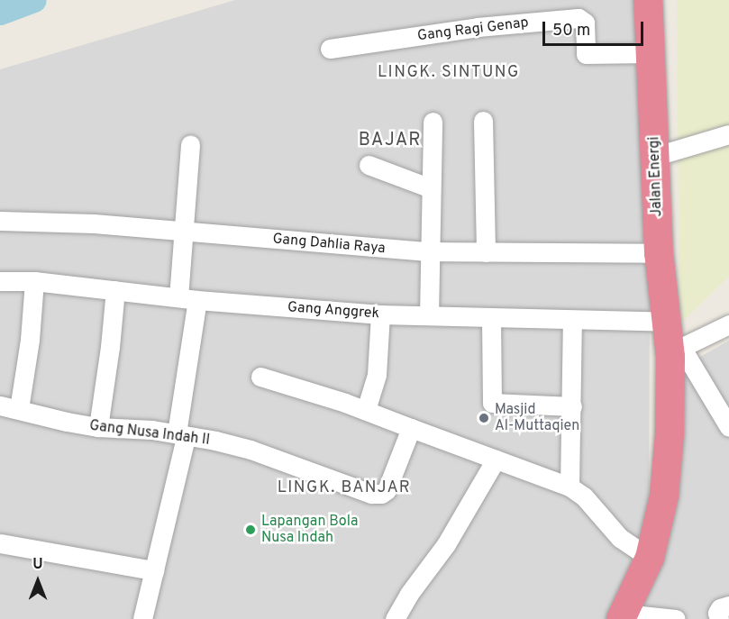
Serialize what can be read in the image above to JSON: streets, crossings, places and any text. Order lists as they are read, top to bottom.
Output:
{
  "streets": {
    "highway": ["Jalan Energi"],
    "street": [
      "Gang Ragi Genap",
      "Gang Dahlia Raya",
      "Gang Anggrek",
      "Gang Nusa Indah II"
    ]
  },
  "crossings": [
    ["Gang Ragi Genap", "Jalan Energi"],
    ["Jalan Energi", "Gang Dahlia Raya"],
    ["Jalan Energi", "Gang Anggrek"]
  ],
  "districts": ["LINGK. SINTUNG", "BAJAR", "LINGK. BANJAR"],
  "places": ["Masjid Al-Muttaqien", "Lapangan Bola Nusa Indah"],
  "scale_bar": "50 m",
  "north": "top"
}
